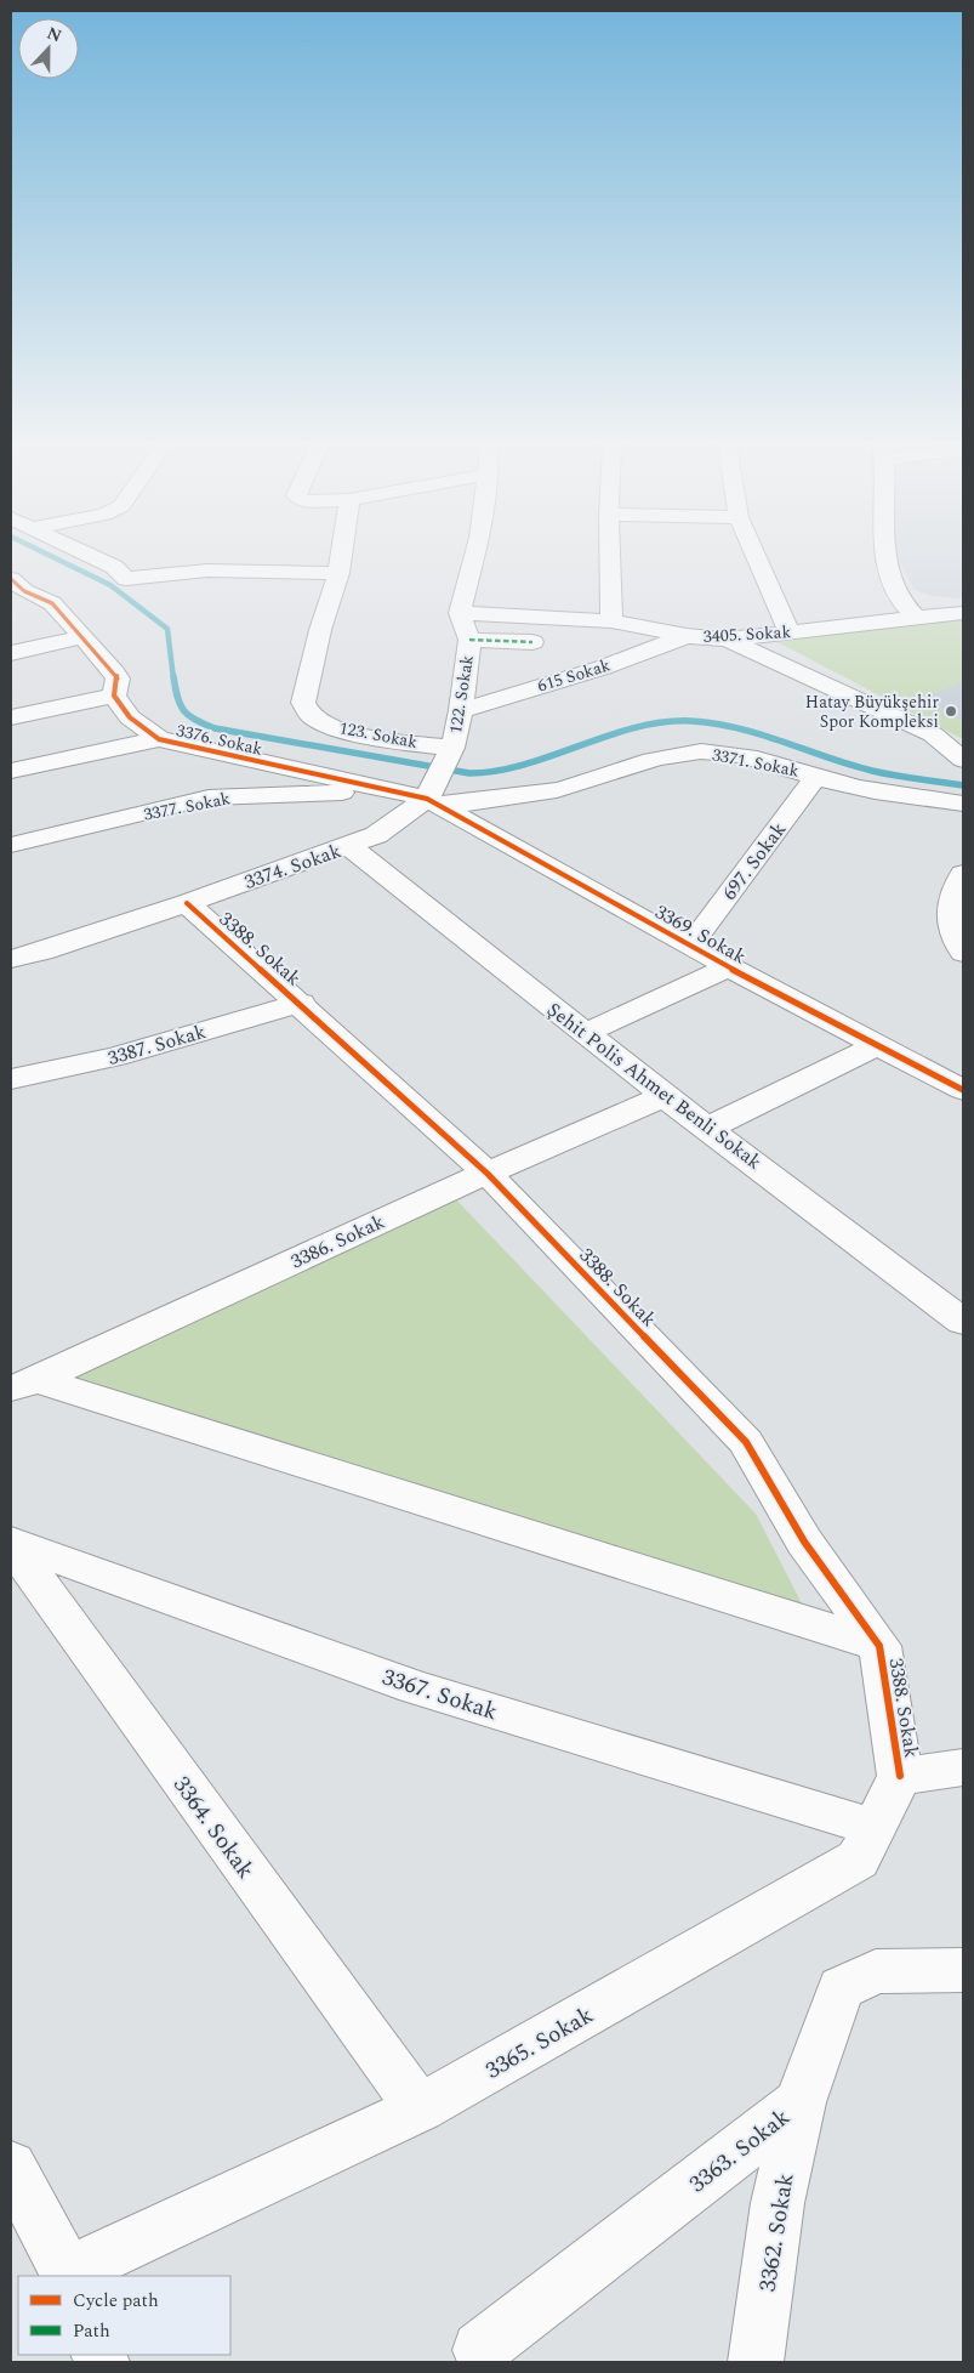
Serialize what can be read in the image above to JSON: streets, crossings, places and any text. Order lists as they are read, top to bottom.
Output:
{
  "streets": {
    "street": [
      "3405. Sokak",
      "615 Sokak",
      "122. Sokak",
      "123. Sokak",
      "3376. Sokak",
      "3371. Sokak",
      "3377. Sokak",
      "697. Sokak",
      "3374. Sokak",
      "3369. Sokak",
      "3388. Sokak",
      "3387. Sokak",
      "Şehit Polis Ahmet Benli Sokak",
      "3386. Sokak",
      "3367. Sokak",
      "3364. Sokak",
      "3365. Sokak",
      "3363. Sokak",
      "3362. Sokak"
    ]
  },
  "crossings": [
    ["3405. Sokak", "615 Sokak"],
    ["3405. Sokak", "122. Sokak"],
    ["615 Sokak", "122. Sokak"],
    ["122. Sokak", "123. Sokak"],
    ["122. Sokak", "3376. Sokak"],
    ["122. Sokak", "3371. Sokak"],
    ["122. Sokak", "3374. Sokak"],
    ["122. Sokak", "3369. Sokak"],
    ["3376. Sokak", "3371. Sokak"],
    ["3376. Sokak", "3377. Sokak"],
    ["3376. Sokak", "3374. Sokak"],
    ["3376. Sokak", "3369. Sokak"],
    ["3371. Sokak", "697. Sokak"],
    ["3371. Sokak", "3374. Sokak"],
    ["3371. Sokak", "3369. Sokak"],
    ["697. Sokak", "3369. Sokak"],
    ["3374. Sokak", "3369. Sokak"],
    ["3374. Sokak", "3388. Sokak"],
    ["3374. Sokak", "Şehit Polis Ahmet Benli Sokak"],
    ["3388. Sokak", "3387. Sokak"],
    ["3388. Sokak", "3386. Sokak"],
    ["3388. Sokak", "3365. Sokak"],
    ["Şehit Polis Ahmet Benli Sokak", "3386. Sokak"],
    ["3367. Sokak", "3364. Sokak"],
    ["3367. Sokak", "3365. Sokak"],
    ["3364. Sokak", "3365. Sokak"],
    ["3363. Sokak", "3362. Sokak"]
  ],
  "places": ["Hatay Büyükşehir Spor Kompleksi"],
  "legend": ["Cycle path", "Path"],
  "north": "top"
}
